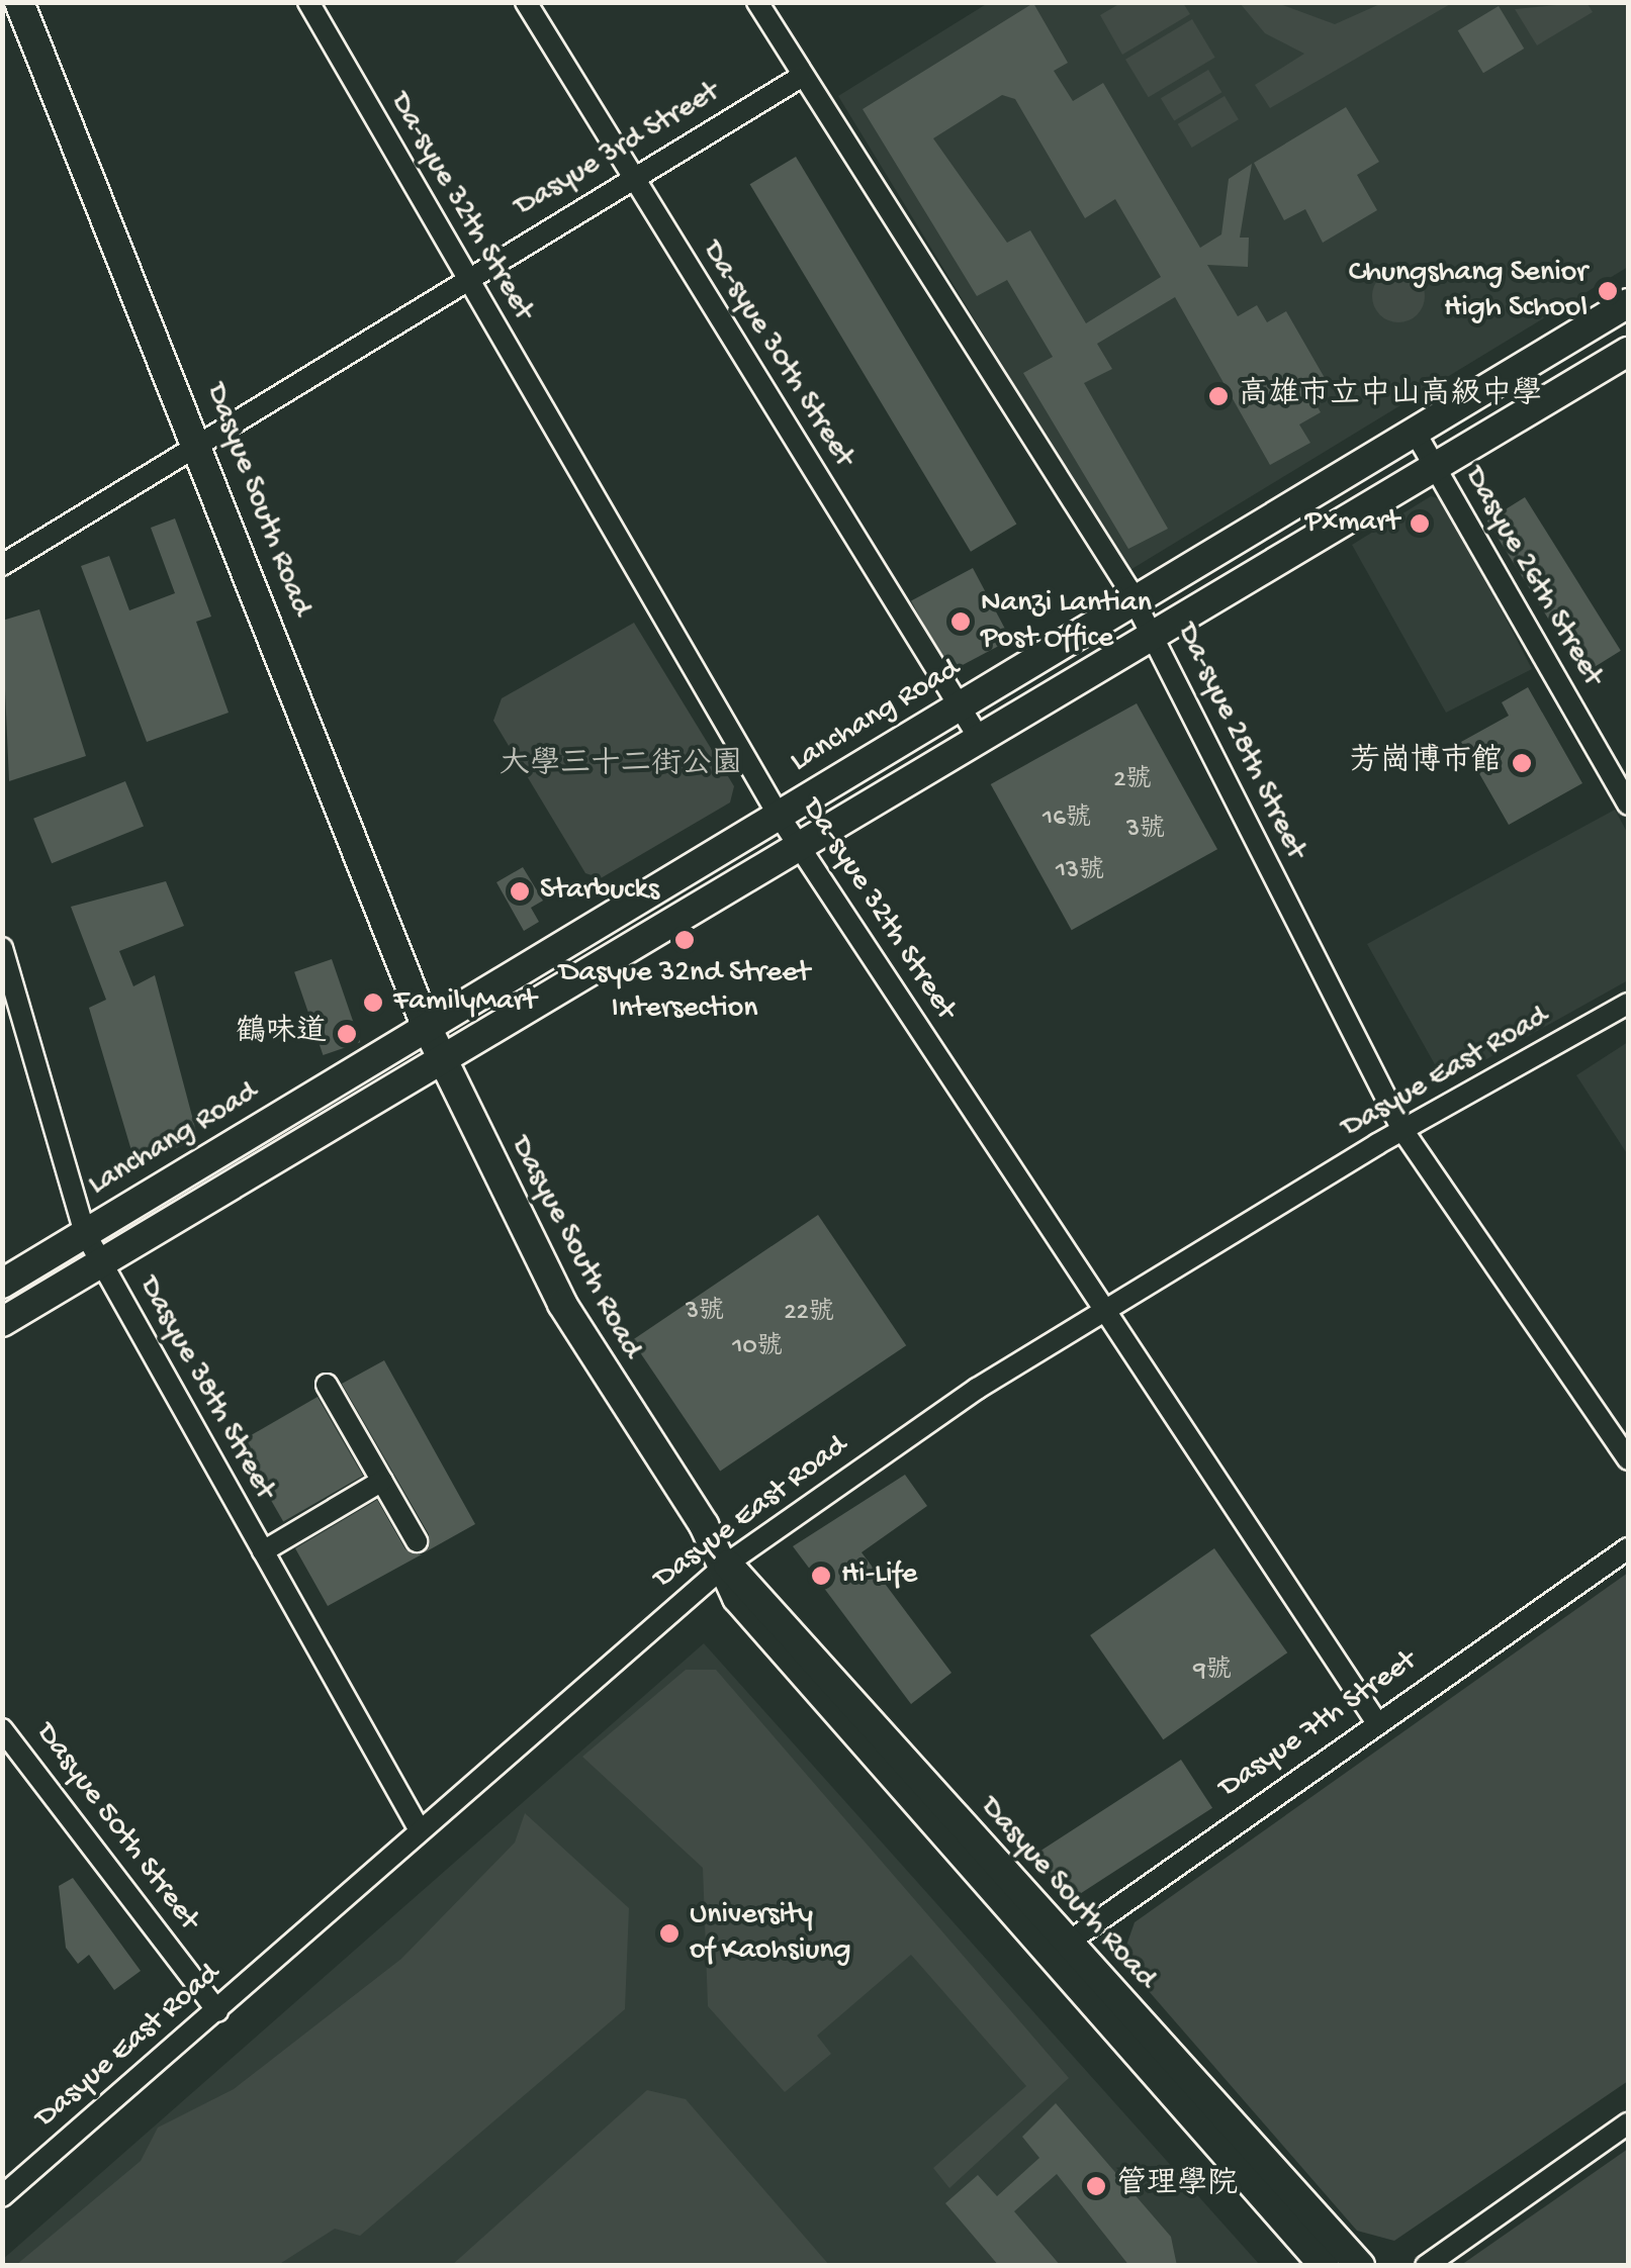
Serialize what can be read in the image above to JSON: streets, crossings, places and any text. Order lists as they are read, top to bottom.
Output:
{
  "streets": {
    "street": [
      "Dasyue 3rd Street",
      "Da-syue 32th Street",
      "Da-syue 30th Street",
      "Dasyue South Road",
      "Dasyue 26th Street",
      "Lanchang Road",
      "Da-syue 28th Street",
      "Dasyue East Road",
      "Dasyue 38th Street",
      "Dasyue 7th Street",
      "Dasyue 50th Street"
    ]
  },
  "crossings": [
    ["Dasyue 3rd Street", "Da-syue 32th Street"],
    ["Dasyue 3rd Street", "Da-syue 30th Street"],
    ["Dasyue 3rd Street", "Dasyue South Road"],
    ["Dasyue 3rd Street", "Da-syue 28th Street"],
    ["Da-syue 32th Street", "Lanchang Road"],
    ["Da-syue 32th Street", "Dasyue East Road"],
    ["Da-syue 32th Street", "Dasyue 7th Street"],
    ["Da-syue 30th Street", "Lanchang Road"],
    ["Dasyue South Road", "Lanchang Road"],
    ["Dasyue South Road", "Dasyue East Road"],
    ["Dasyue South Road", "Dasyue 7th Street"],
    ["Dasyue 26th Street", "Lanchang Road"],
    ["Lanchang Road", "Da-syue 28th Street"],
    ["Lanchang Road", "Dasyue 38th Street"],
    ["Da-syue 28th Street", "Dasyue East Road"],
    ["Dasyue East Road", "Dasyue 38th Street"],
    ["Dasyue East Road", "Dasyue 50th Street"]
  ],
  "parks": ["大學三十二街公園"],
  "places": [
    "Chungshang Senior High School",
    "高雄市立中山高級中學",
    "Pxmart",
    "Nanzi Lantian Post Office",
    "芳崗博市館",
    "Starbucks",
    "Dasyue 32nd Street Intersection",
    "FamilyMart",
    "鶴味道",
    "Hi-Life",
    "University of Kaohsiung",
    "管理學院"
  ],
  "house_numbers": [
    "2號",
    "16號",
    "3號",
    "13號",
    "3號",
    "22號",
    "10號",
    "9號"
  ]
}
